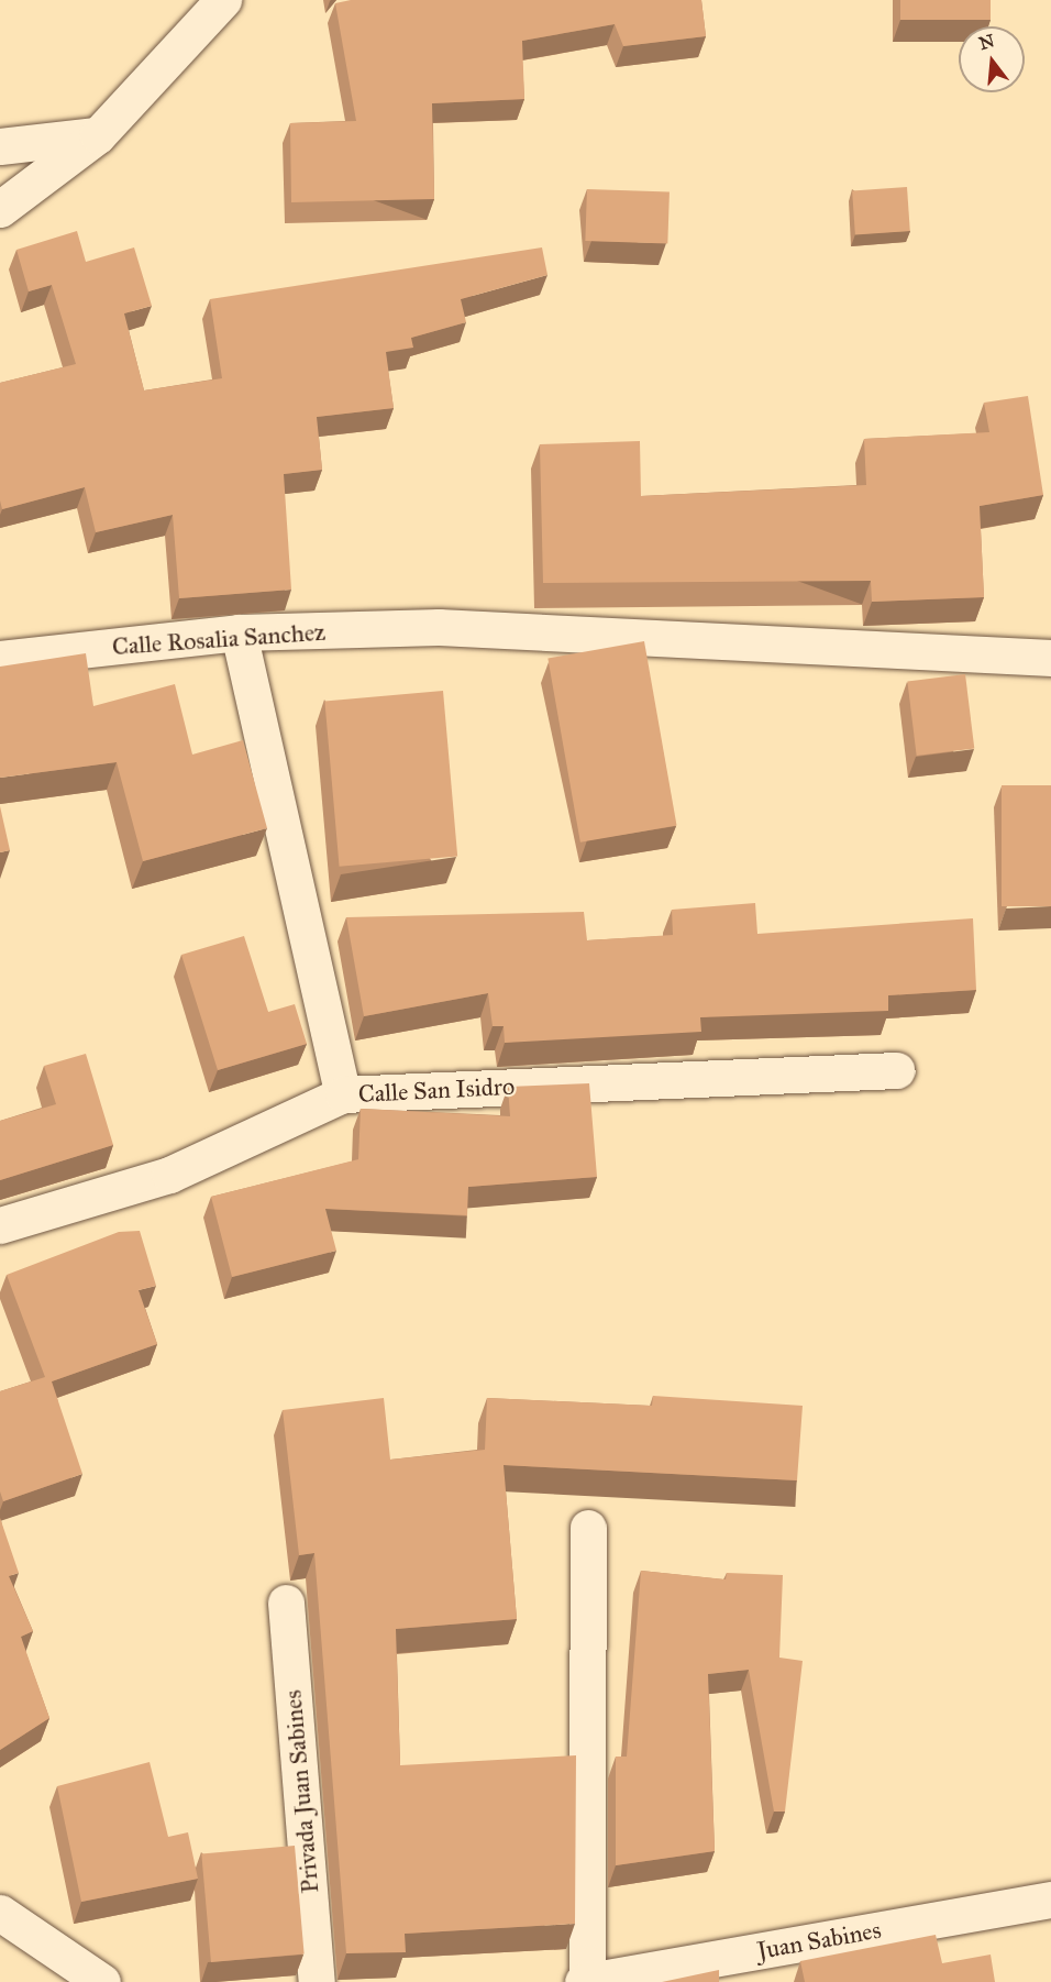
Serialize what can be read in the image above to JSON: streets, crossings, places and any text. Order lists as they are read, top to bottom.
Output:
{
  "streets": {
    "street": [
      "Calle Rosalia Sanchez",
      "Calle San Isidro",
      "Privada Juan Sabines",
      "Juan Sabines"
    ]
  },
  "north": "top"
}
